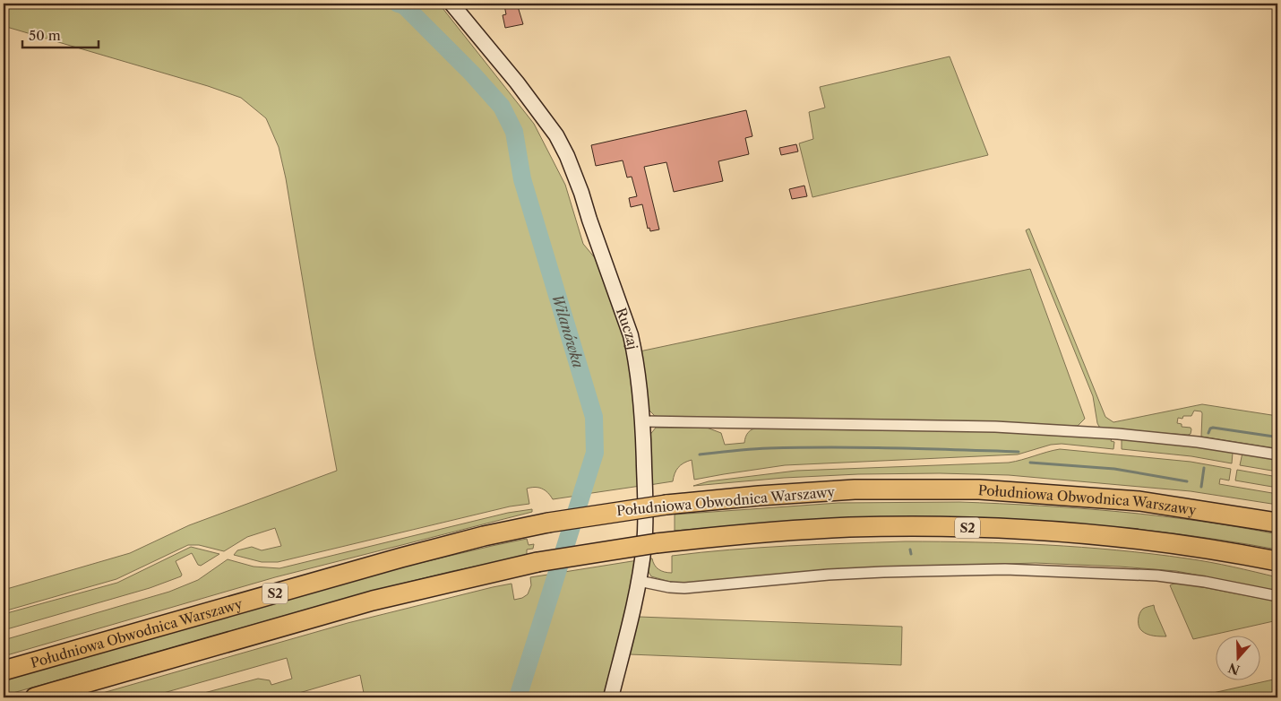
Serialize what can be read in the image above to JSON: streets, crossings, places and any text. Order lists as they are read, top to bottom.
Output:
{
  "streets": {
    "highway": ["Południowa Obwodnica Warszawy", "S2"],
    "street": ["Ruczaj"]
  },
  "water": ["Wilanówka"],
  "scale_bar": "50 m",
  "north": "bottom"
}
